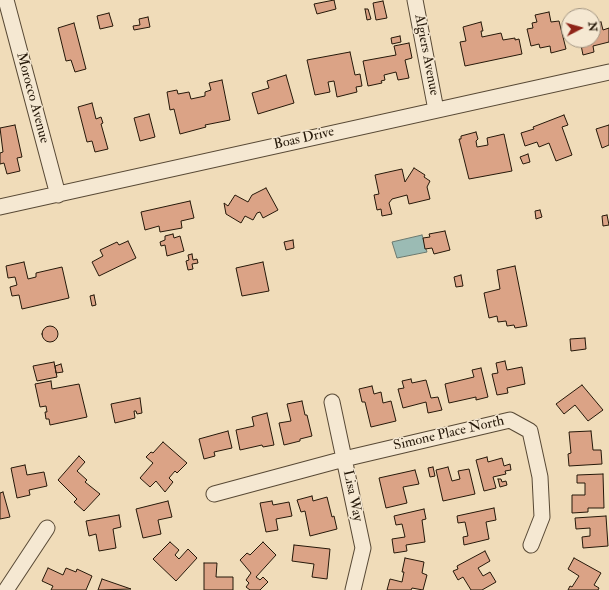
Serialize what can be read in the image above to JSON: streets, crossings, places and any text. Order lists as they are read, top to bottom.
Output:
{
  "streets": {
    "street": [
      "Algiers Avenue",
      "Morocco Avenue",
      "Boas Drive",
      "Simone Place North",
      "Lisa Way"
    ]
  },
  "crossings": [
    ["Algiers Avenue", "Boas Drive"],
    ["Morocco Avenue", "Boas Drive"],
    ["Simone Place North", "Lisa Way"]
  ],
  "north": "right"
}
